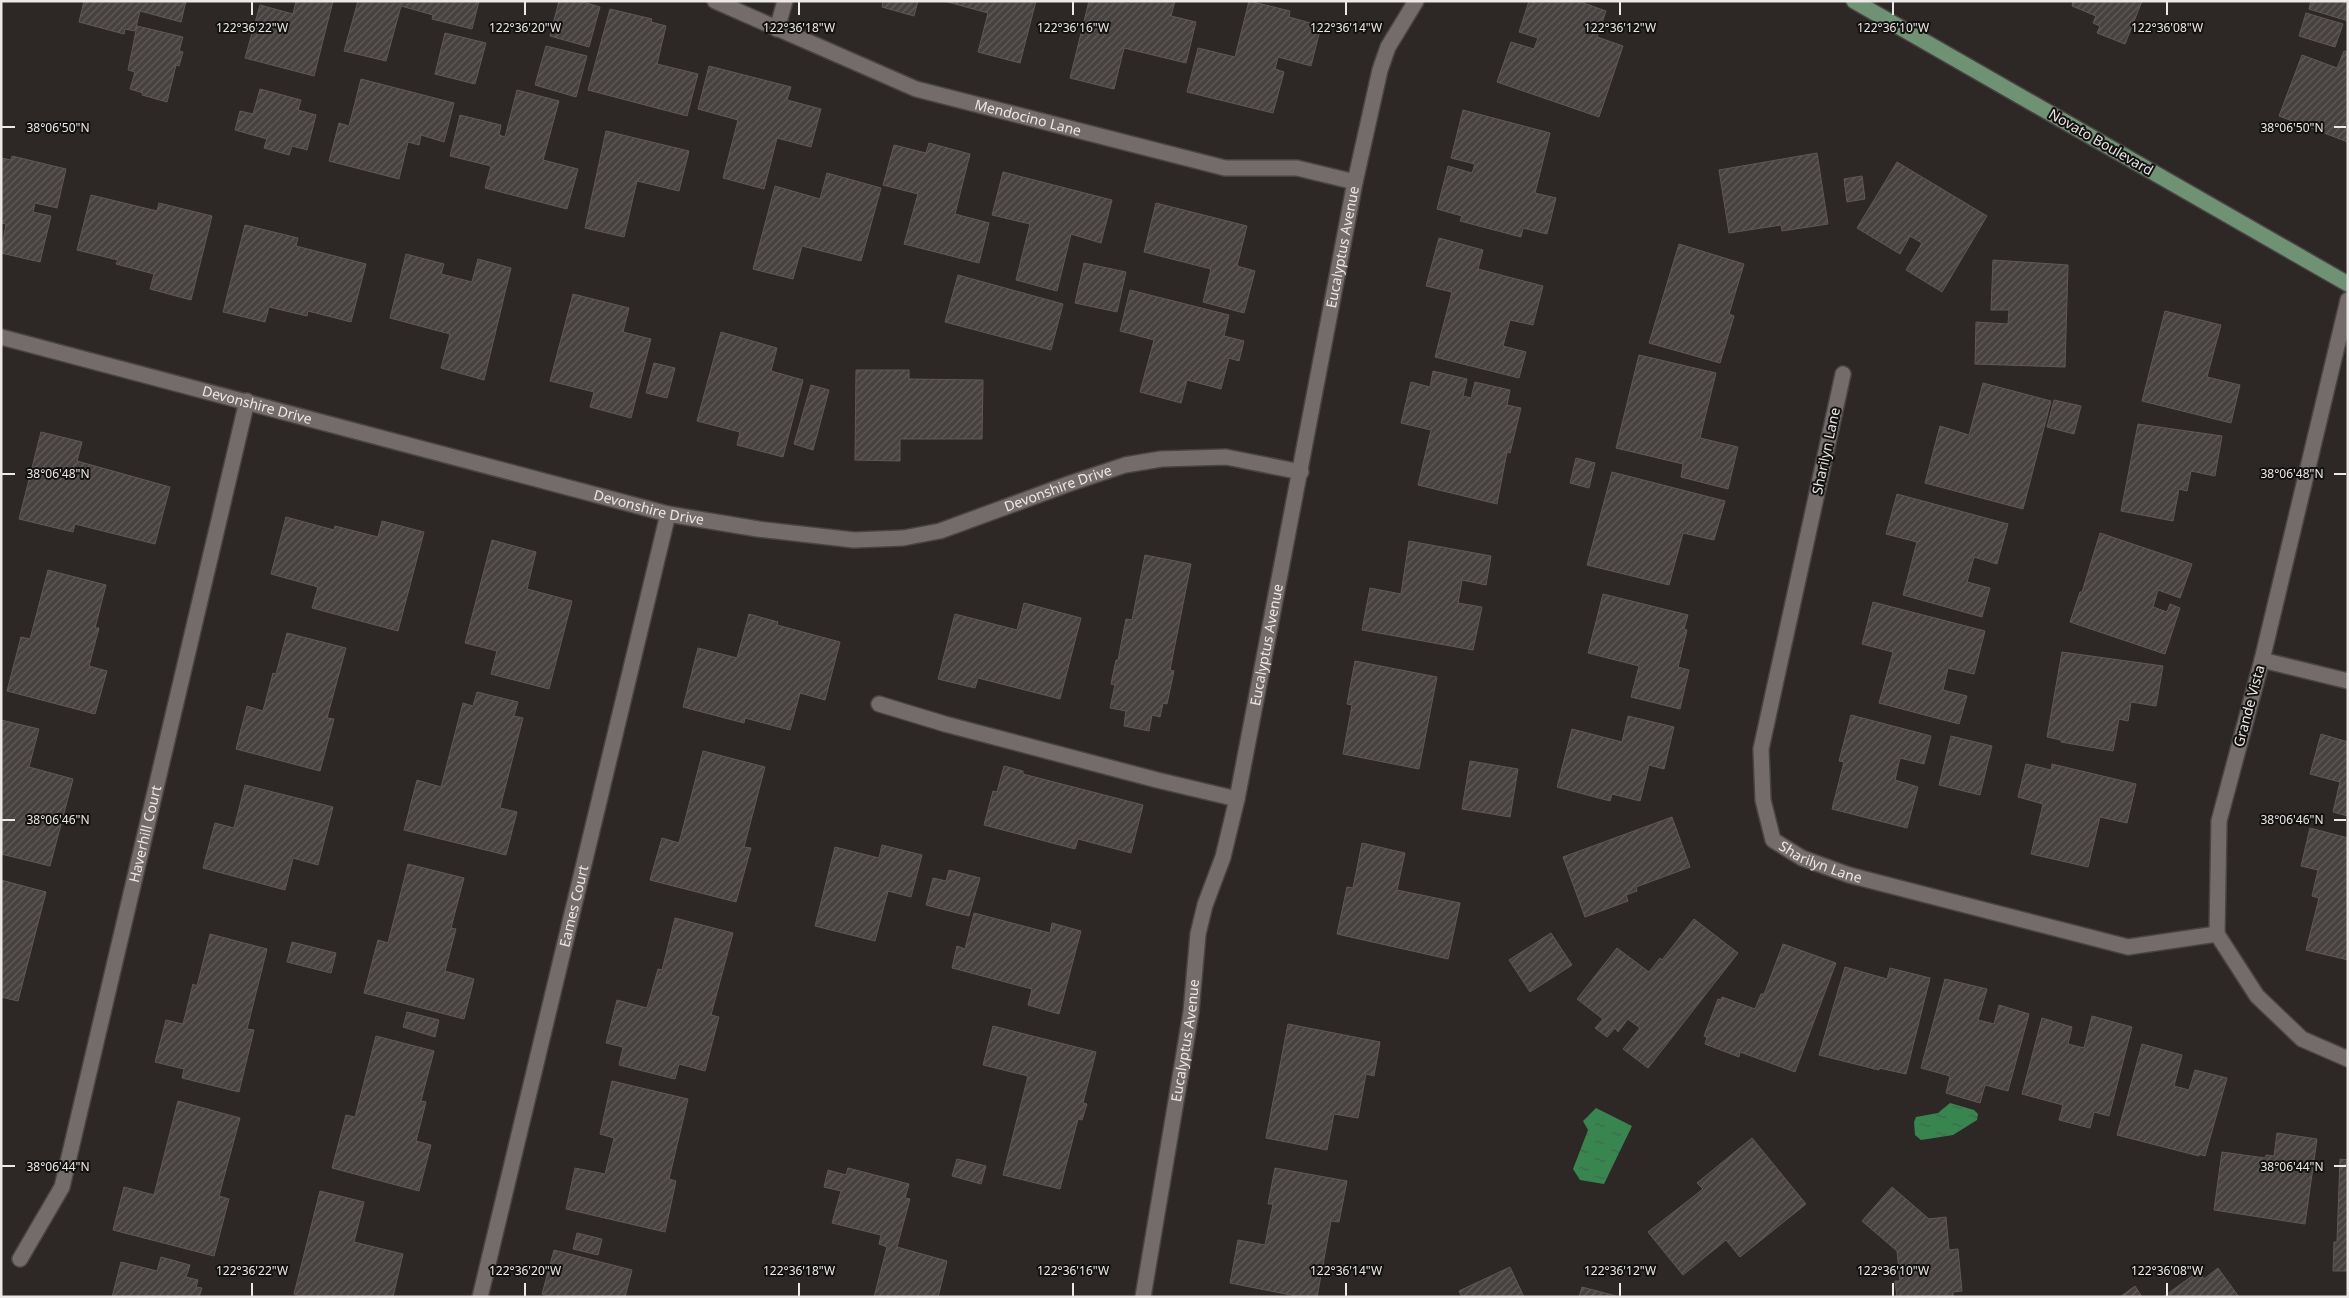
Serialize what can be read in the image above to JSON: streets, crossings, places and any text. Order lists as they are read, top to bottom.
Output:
{
  "streets": {
    "main road": ["Novato Boulevard"],
    "street": [
      "Mendocino Lane",
      "Eucalyptus Avenue",
      "Devonshire Drive",
      "Sharilyn Lane",
      "Grande Vista",
      "Haverhill Court",
      "Eames Court"
    ]
  },
  "crossings": [
    ["Mendocino Lane", "Eucalyptus Avenue"],
    ["Eucalyptus Avenue", "Devonshire Drive"],
    ["Devonshire Drive", "Haverhill Court"],
    ["Devonshire Drive", "Eames Court"],
    ["Sharilyn Lane", "Grande Vista"]
  ],
  "coordinates": [
    "122°36'22\"W",
    "122°36'20\"W",
    "122°36'18\"W",
    "122°36'16\"W",
    "122°36'14\"W",
    "122°36'12\"W",
    "122°36'10\"W",
    "122°36'08\"W",
    "38°06'50\"N",
    "38°06'48\"N",
    "38°06'46\"N",
    "38°06'44\"N"
  ]
}
